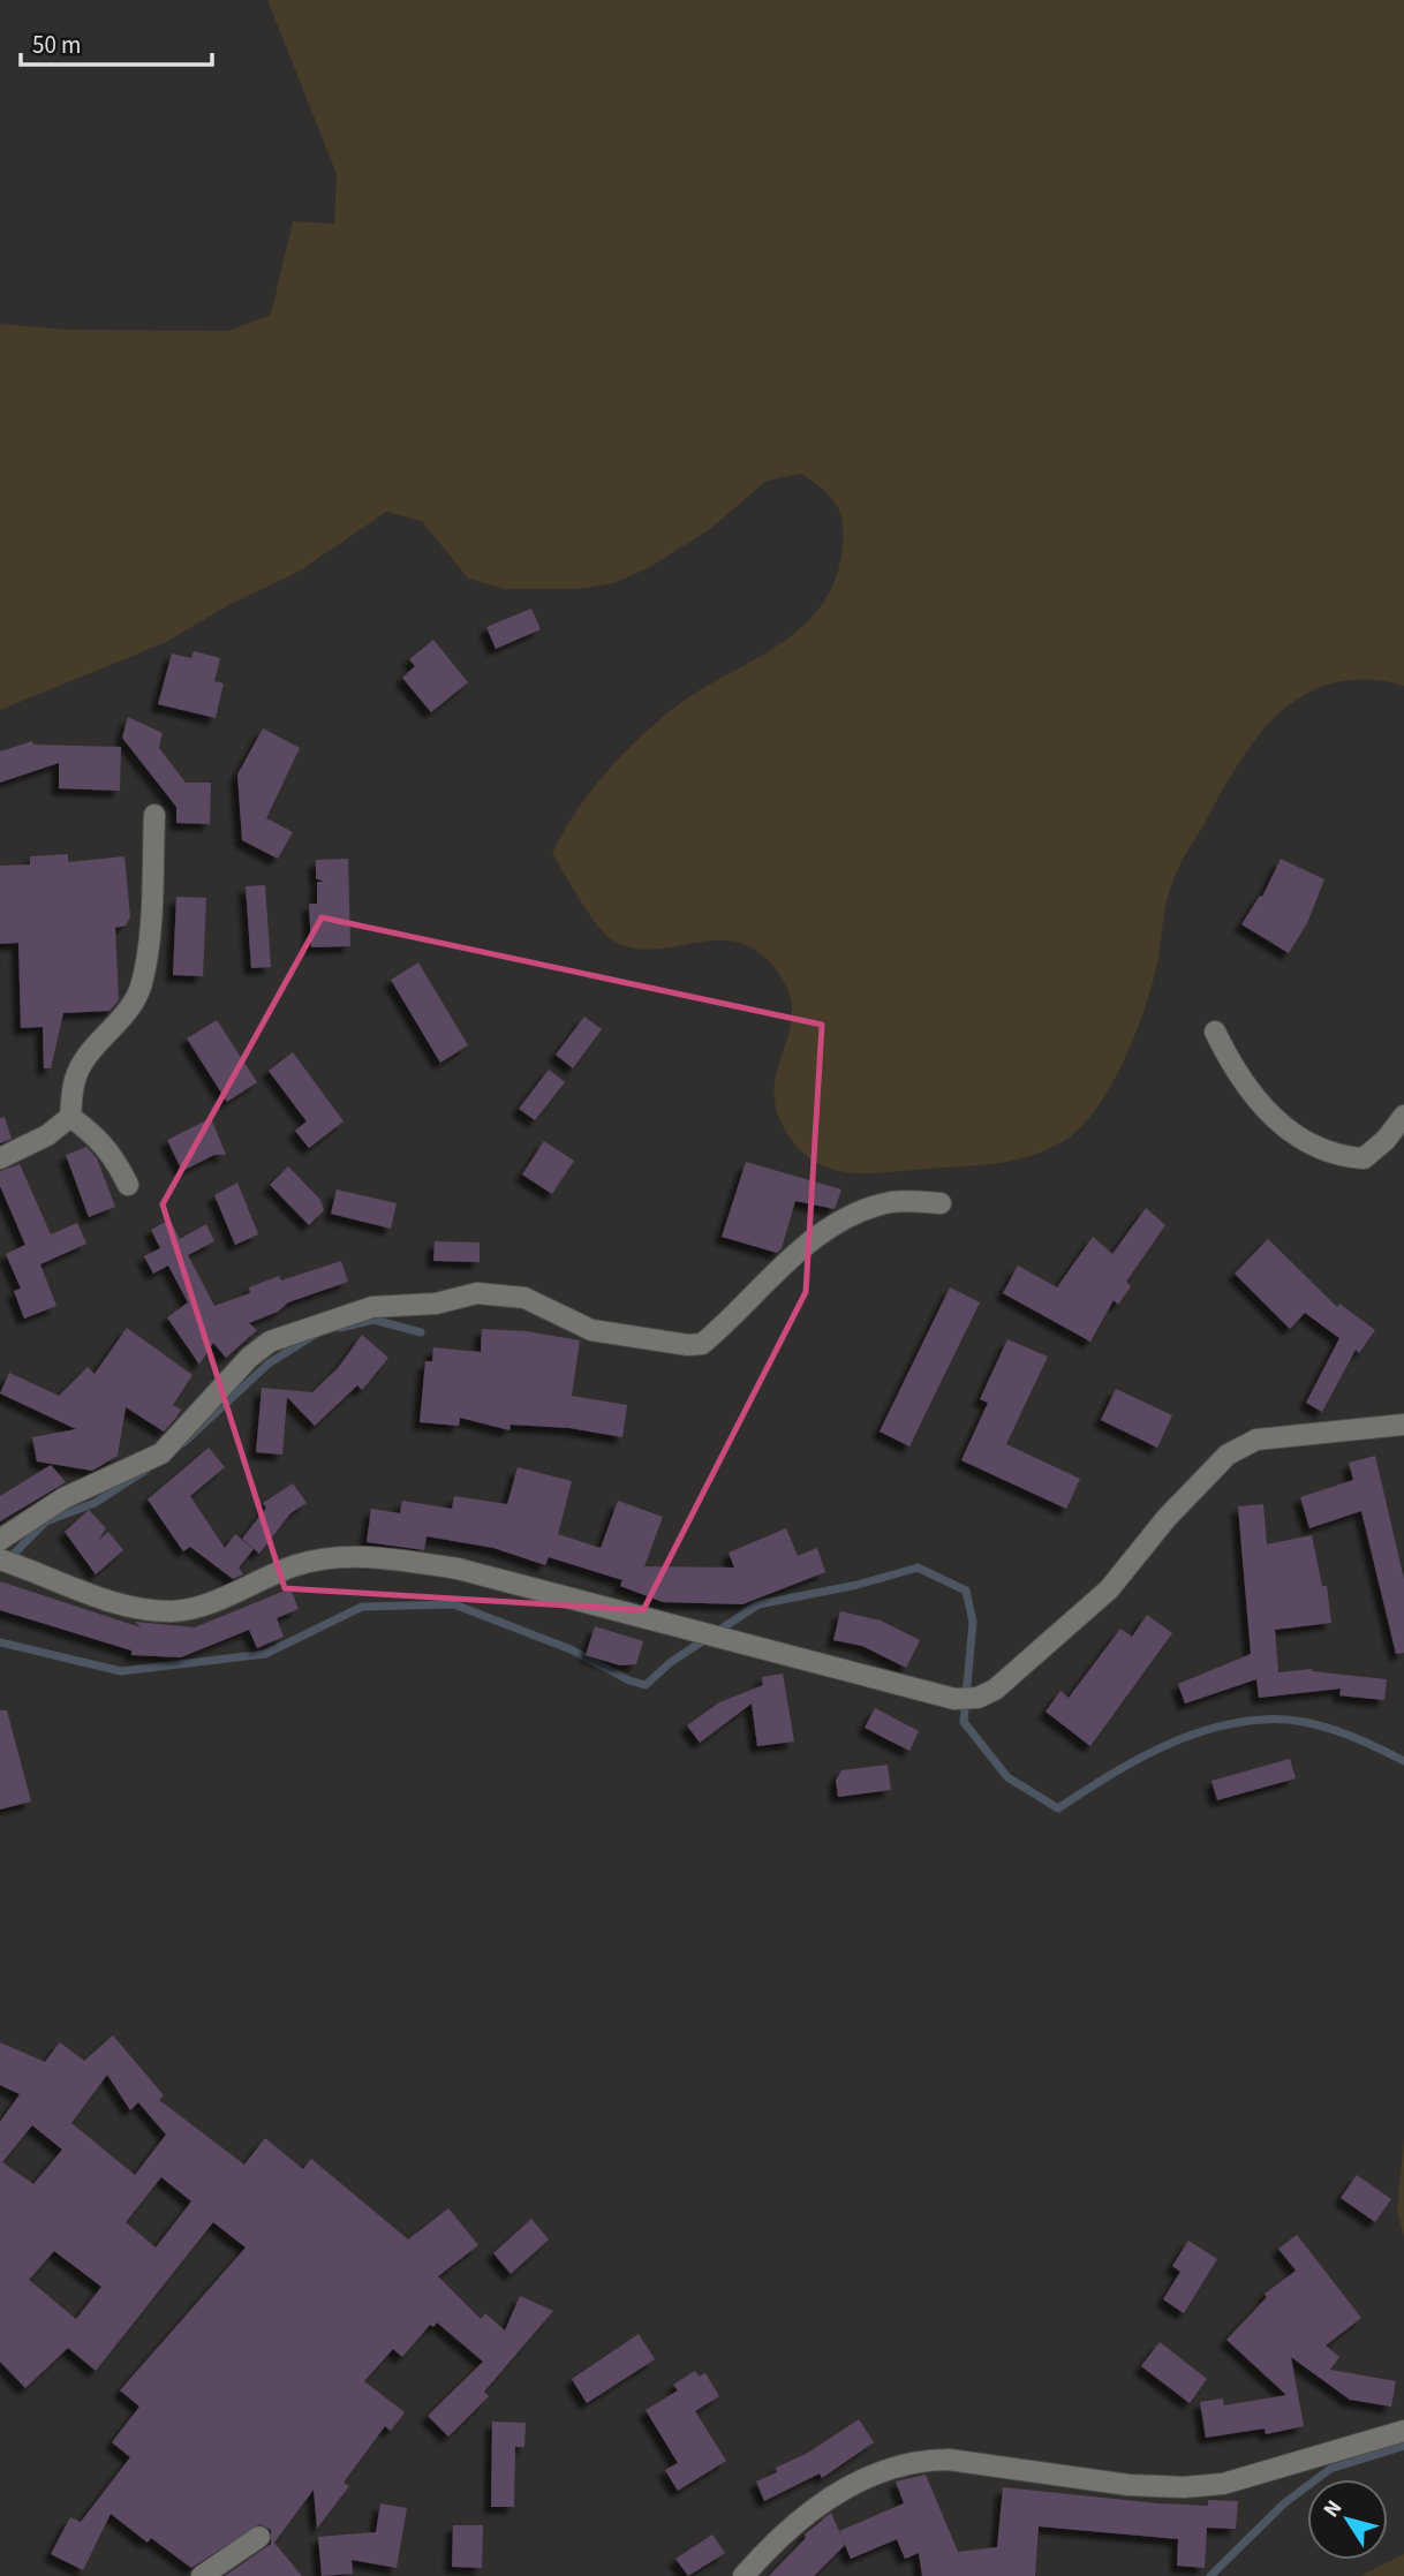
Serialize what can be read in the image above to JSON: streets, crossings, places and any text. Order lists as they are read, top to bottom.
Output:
{
  "scale_bar": "50 m",
  "north": "top left"
}
